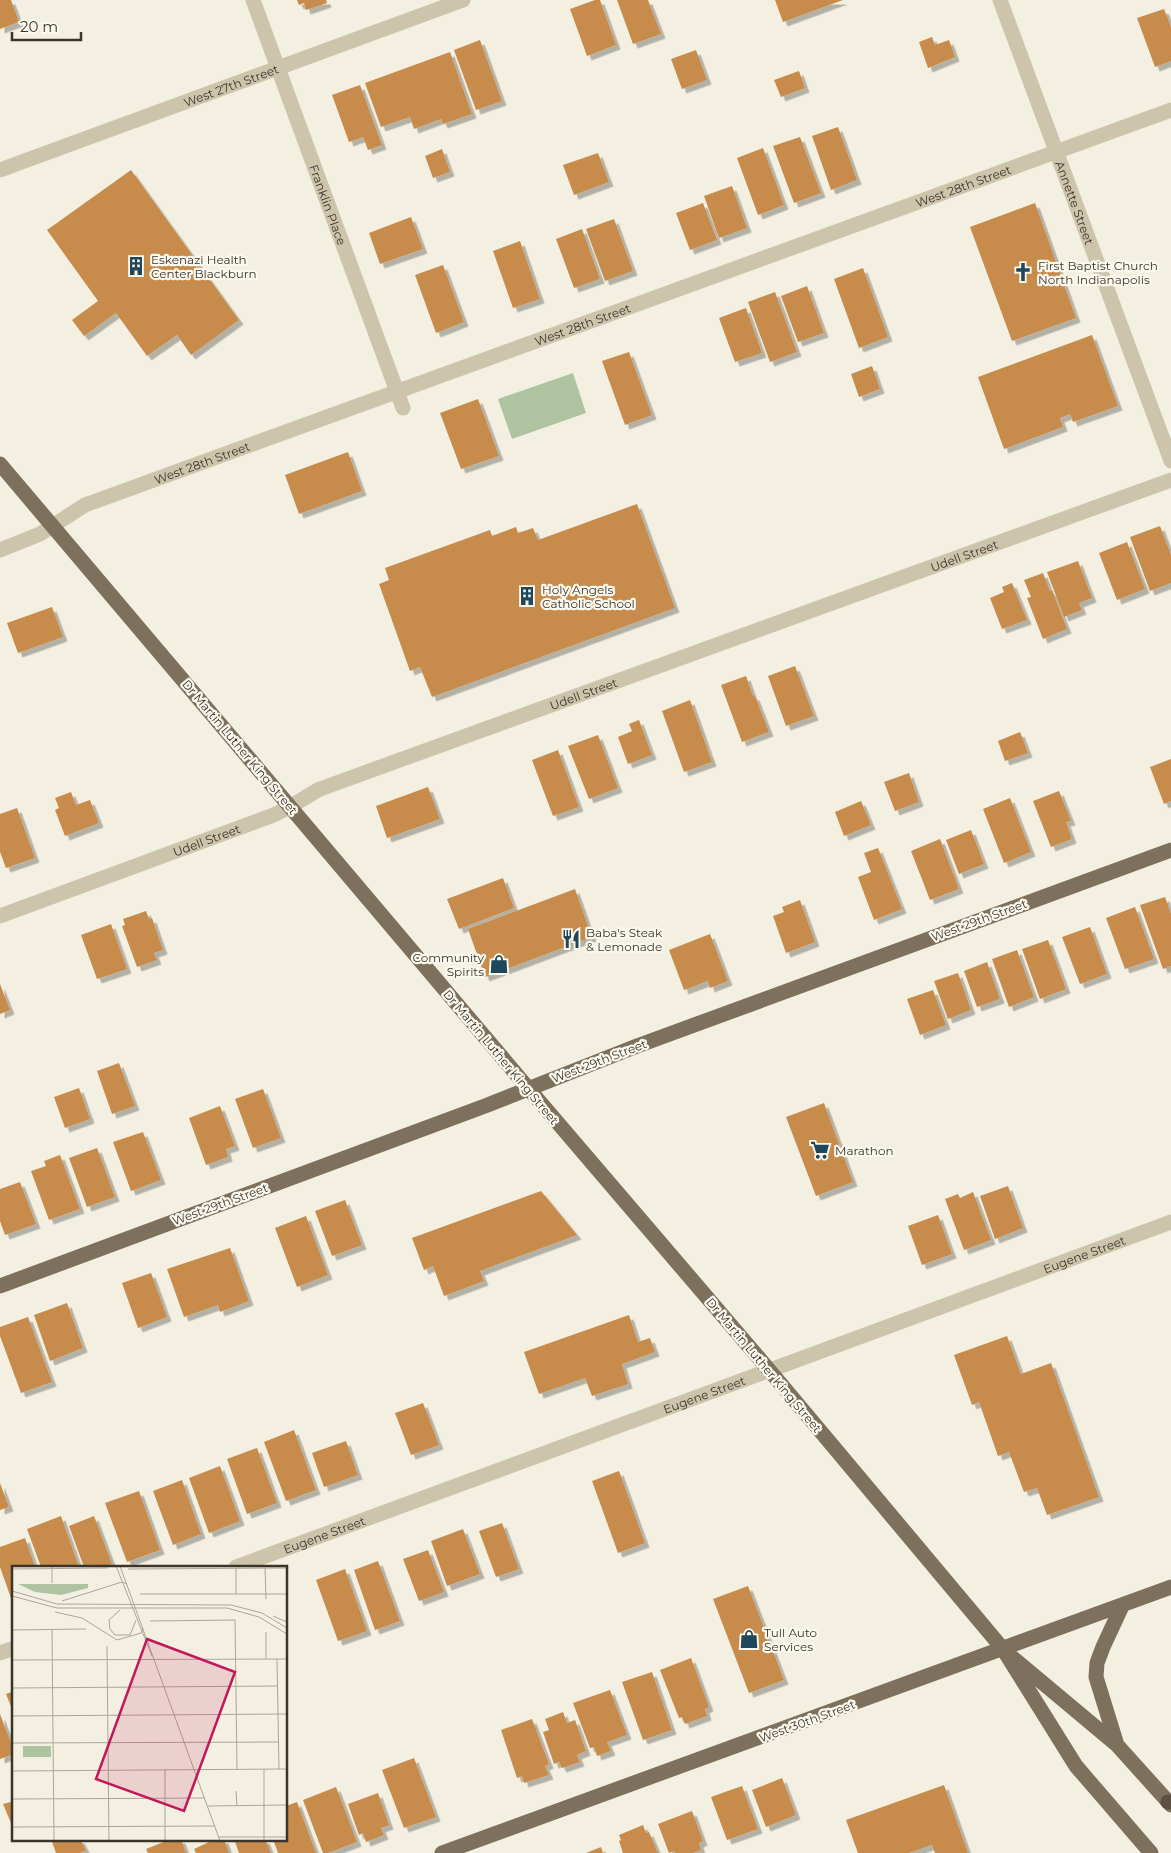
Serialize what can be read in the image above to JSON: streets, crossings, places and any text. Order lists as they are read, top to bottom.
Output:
{
  "streets": {
    "main road": ["Dr Martin Luther King Street", "West 29th Street", "West 30th Street"],
    "street": [
      "West 27th Street",
      "West 28th Street",
      "Annette Street",
      "Franklin Place",
      "Udell Street",
      "Eugene Street"
    ]
  },
  "crossings": [
    ["West 27th Street", "Franklin Place"],
    ["West 28th Street", "Annette Street"],
    ["West 28th Street", "Franklin Place"],
    ["West 28th Street", "Dr Martin Luther King Street"],
    ["Udell Street", "Dr Martin Luther King Street"],
    ["Dr Martin Luther King Street", "West 29th Street"],
    ["Dr Martin Luther King Street", "Eugene Street"],
    ["Dr Martin Luther King Street", "West 30th Street"]
  ],
  "places": {
    "building": ["Eskenazi Health Center Blackburn", "Holy Angels Catholic School"],
    "church": ["First Baptist Church North Indianapolis"],
    "restaurant": ["Baba's Steak & Lemonade"],
    "shop": ["Community Spirits", "Tull Auto Services"],
    "supermarket": ["Marathon"]
  },
  "scale_bar": "20 m"
}
